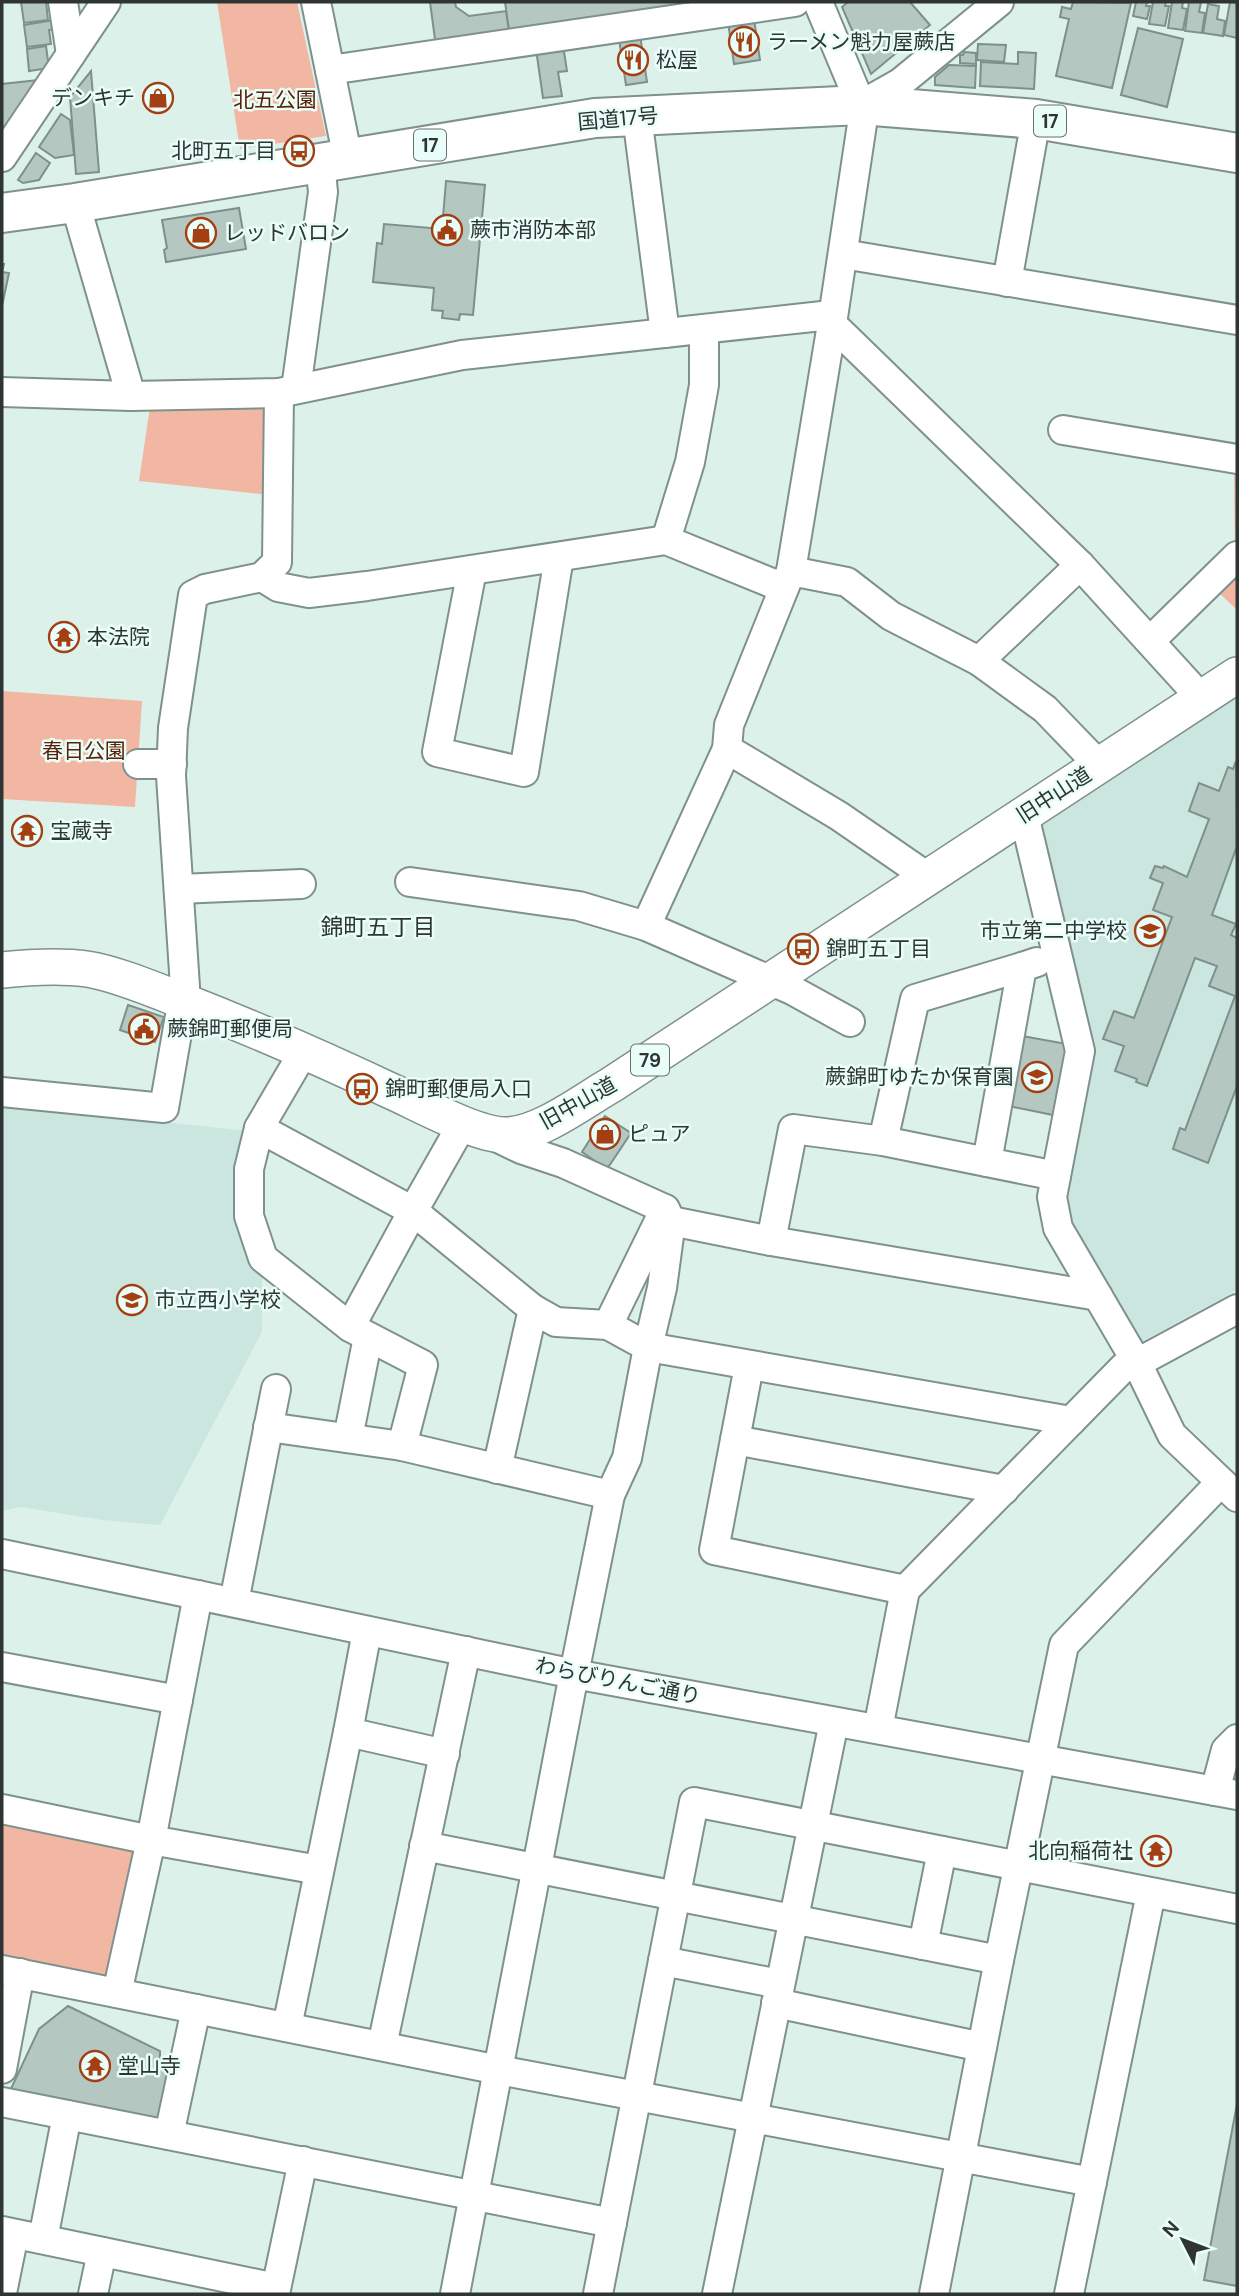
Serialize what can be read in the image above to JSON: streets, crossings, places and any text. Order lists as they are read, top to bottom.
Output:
{
  "streets": {
    "highway": ["国道17号", "17"],
    "main road": ["旧中山道", "79"],
    "street": ["わらびりんご通り"]
  },
  "districts": ["錦町五丁目"],
  "parks": ["北五公園", "春日公園"],
  "places": {
    "restaurant": ["ラーメン魁力屋蕨店", "松屋"],
    "shop": ["デンキチ", "レッドバロン", "ピュア"],
    "bus stop": ["北町五丁目", "錦町五丁目", "錦町郵便局入口"],
    "public building": ["蕨市消防本部", "蕨錦町郵便局"],
    "temple": [
      "本法院",
      "宝蔵寺",
      "北向稲荷社",
      "堂山寺"
    ],
    "school or university": ["市立第二中学校", "蕨錦町ゆたか保育園", "市立西小学校"]
  },
  "north": "top left"
}
